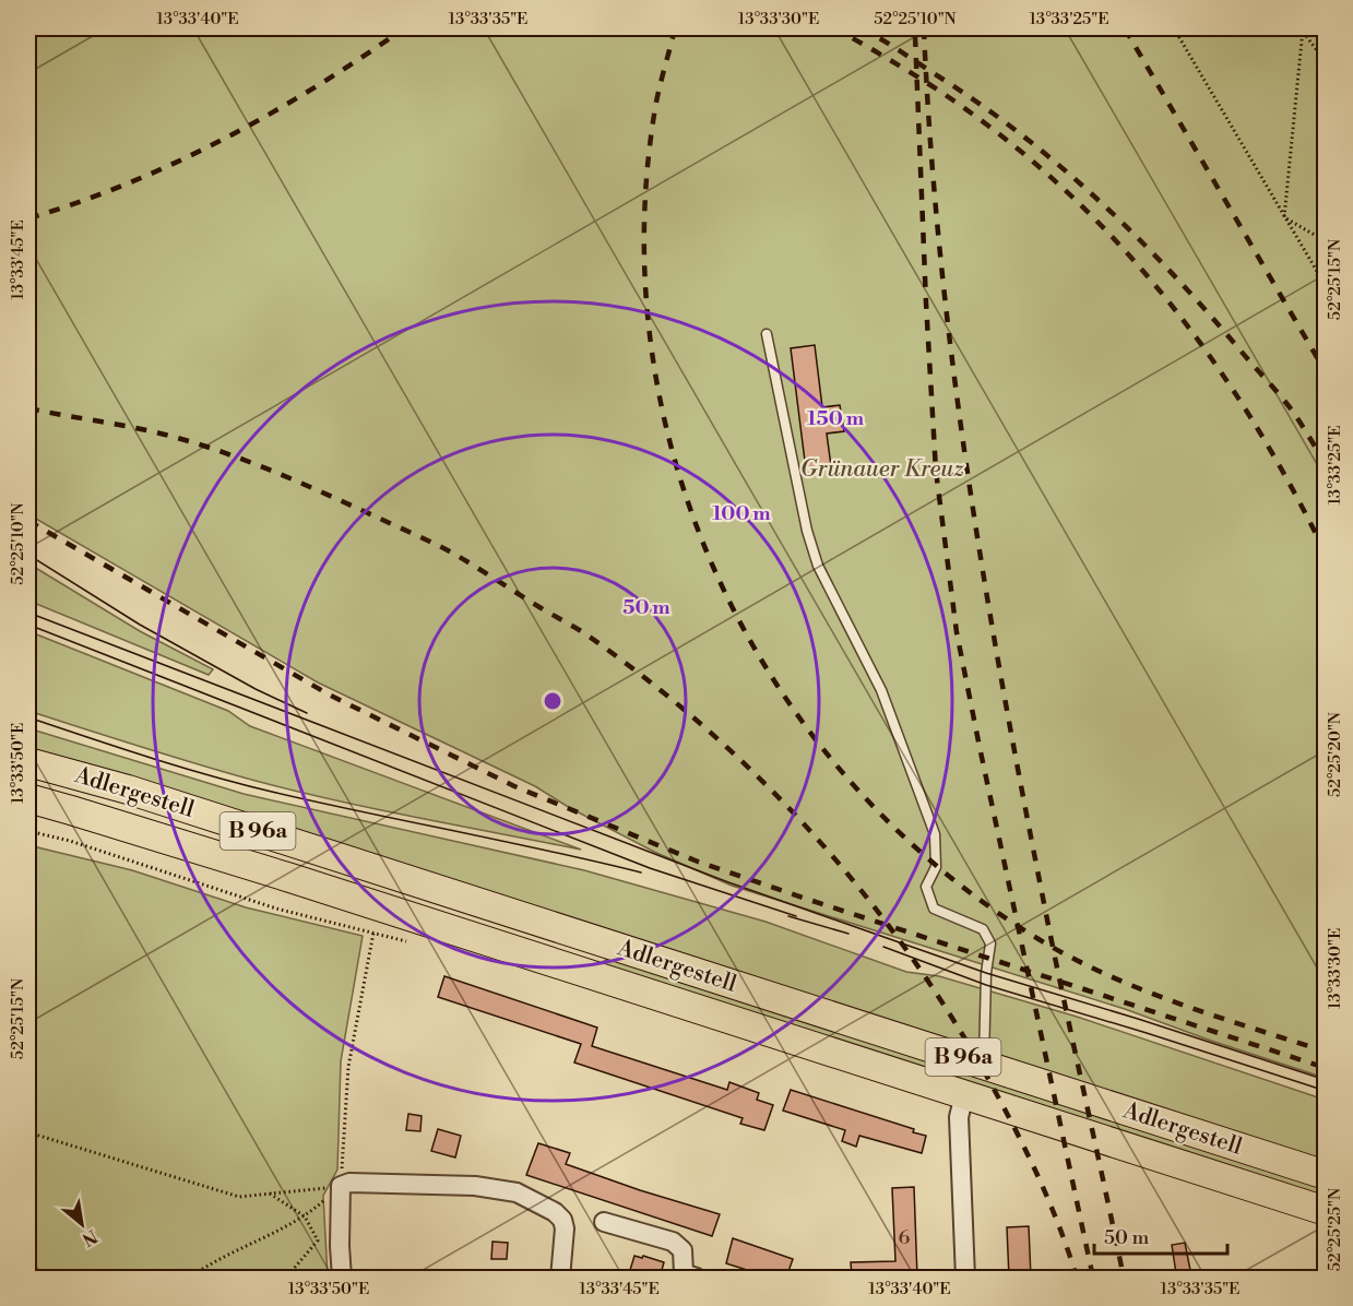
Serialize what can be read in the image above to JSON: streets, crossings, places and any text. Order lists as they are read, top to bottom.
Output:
{
  "streets": {
    "main road": ["Adlergestell", "B 96a"]
  },
  "parks": ["Grünauer Kreuz"],
  "house_numbers": ["6"],
  "scale_bar": "50 m",
  "north": "bottom right",
  "coordinates": [
    "13°33'40\"E",
    "13°33'35\"E",
    "13°33'30\"E",
    "52°25'10\"N",
    "13°33'25\"E",
    "13°33'45\"E",
    "52°25'15\"N",
    "52°25'20\"N",
    "13°33'50\"E",
    "52°25'25\"N"
  ],
  "rings": ["150 m", "100 m", "50 m"]
}
